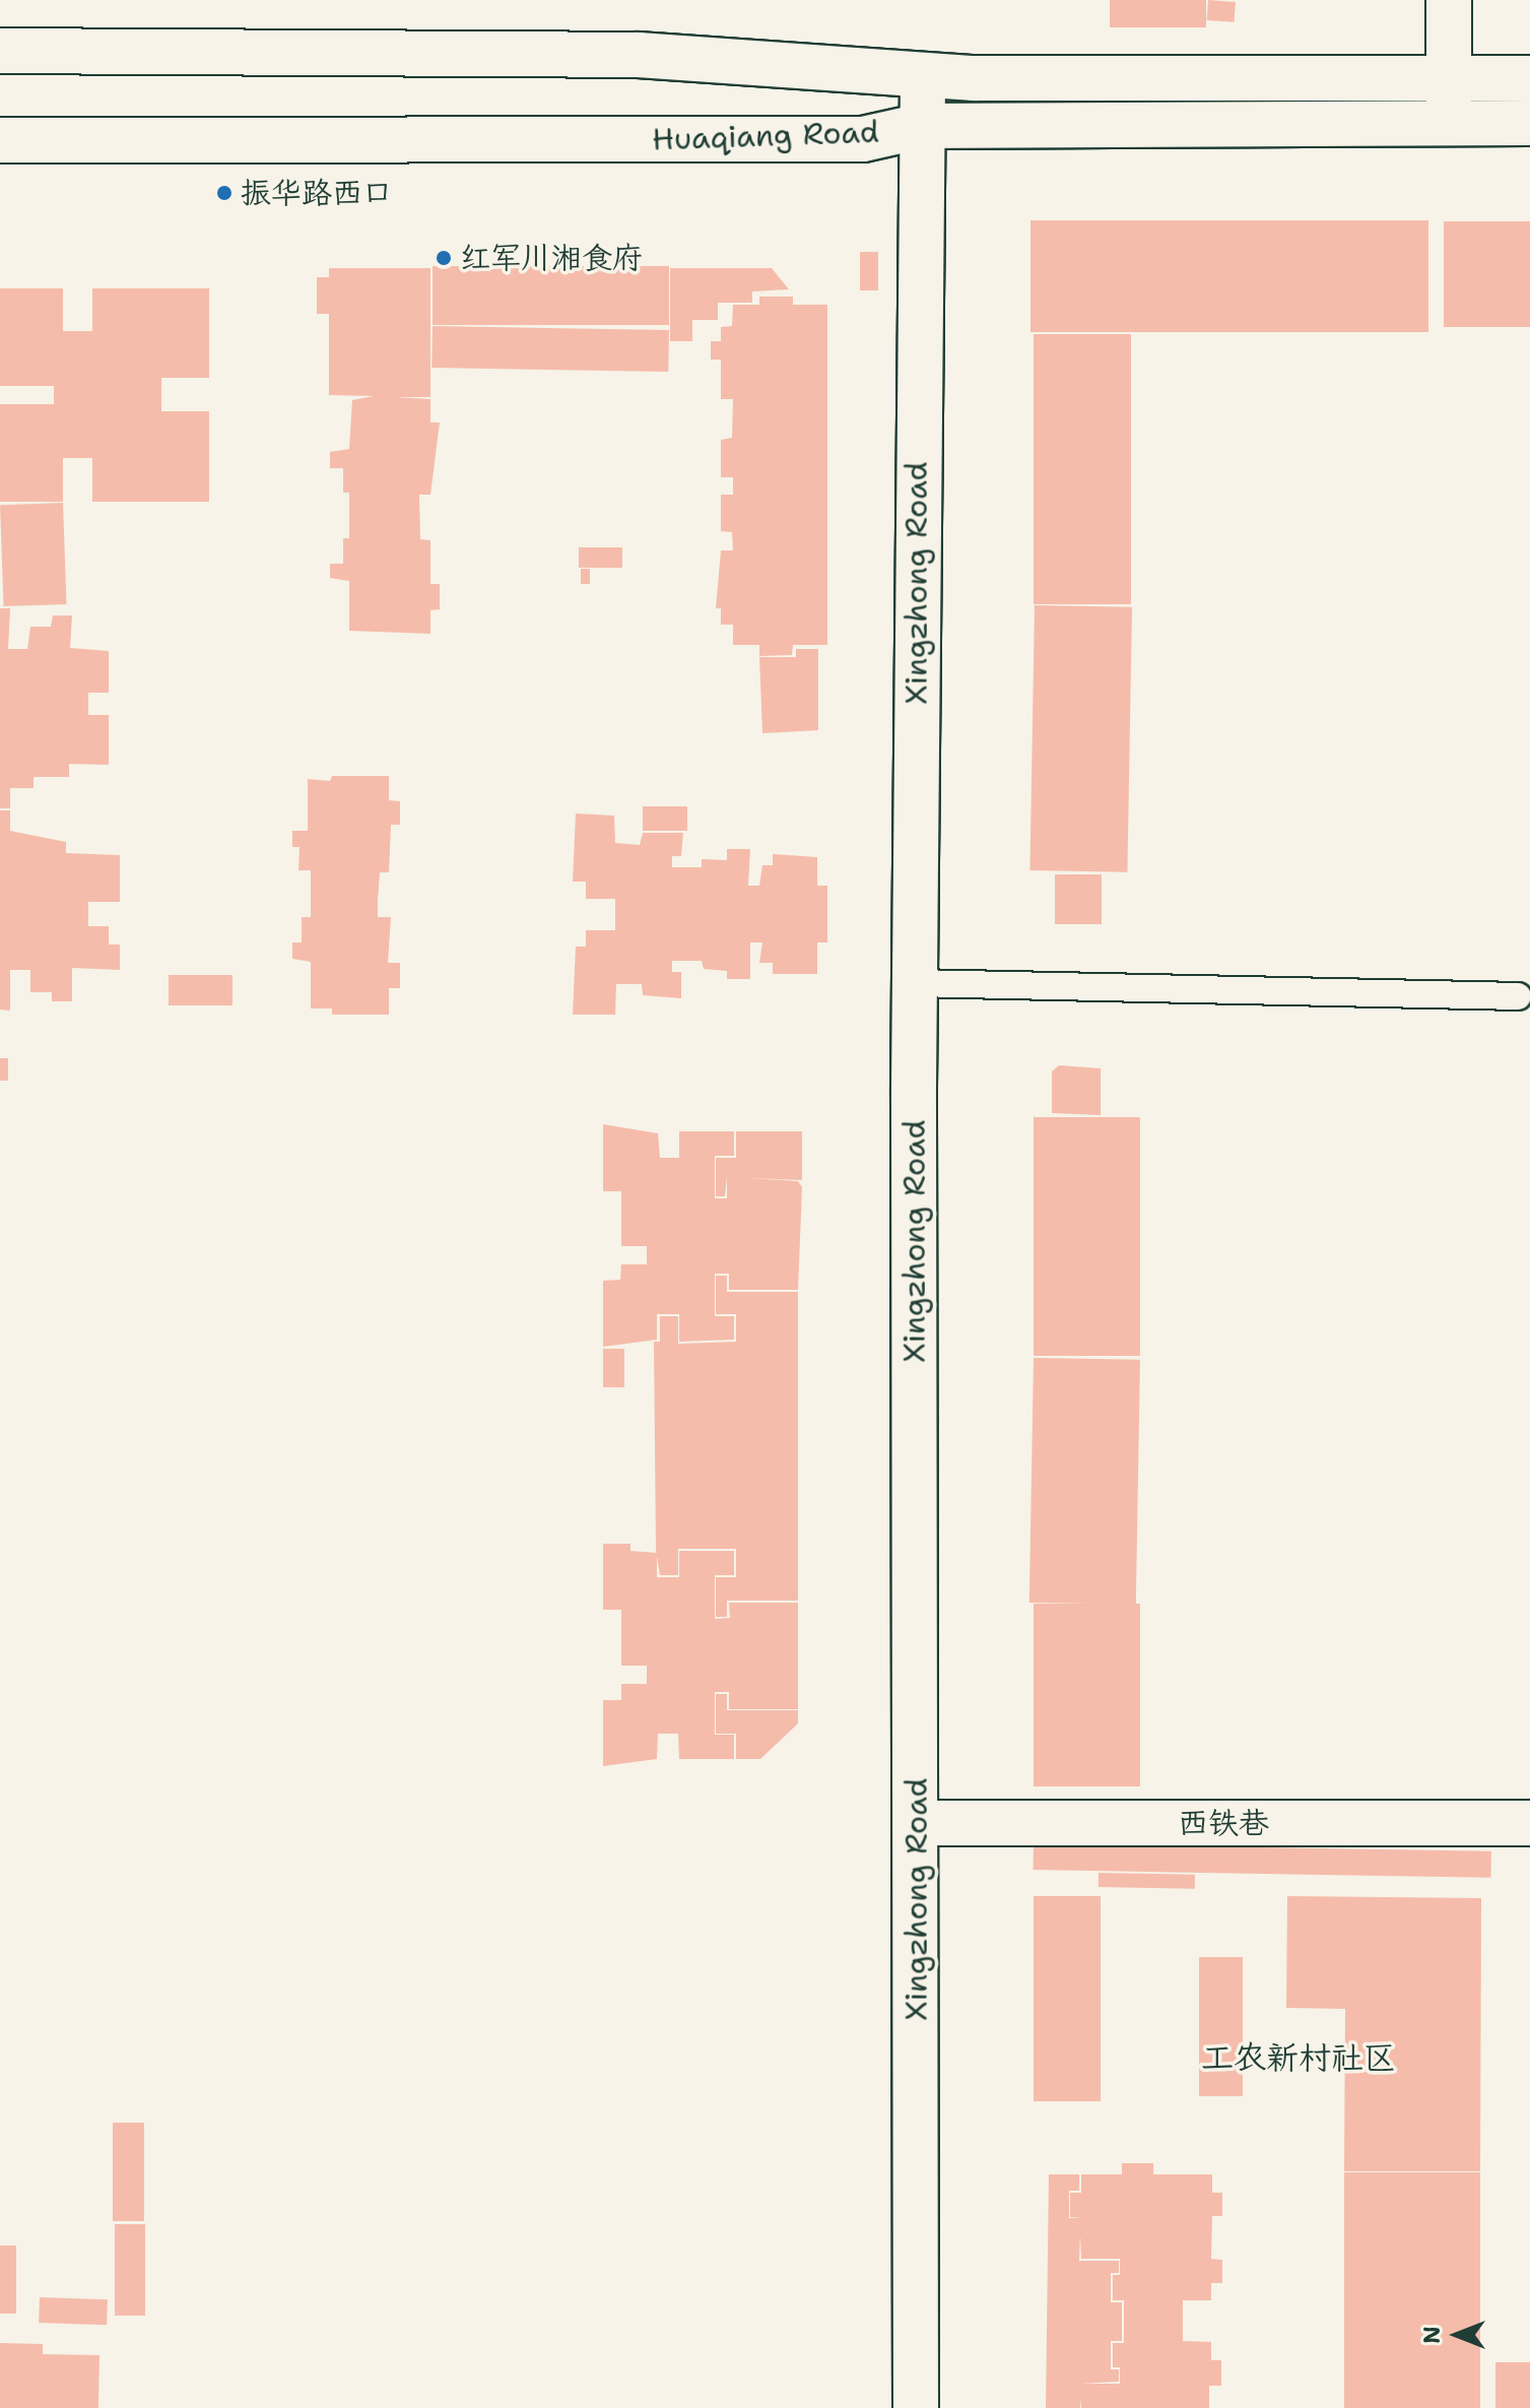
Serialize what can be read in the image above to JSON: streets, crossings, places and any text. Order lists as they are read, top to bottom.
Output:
{
  "streets": {
    "street": ["Huaqiang Road", "Xingzhong Road", "西铁巷"]
  },
  "crossings": [
    ["Huaqiang Road", "Xingzhong Road"],
    ["Xingzhong Road", "西铁巷"]
  ],
  "districts": ["工农新村社区"],
  "places": ["振华路西口", "红军川湘食府"],
  "north": "left"
}
